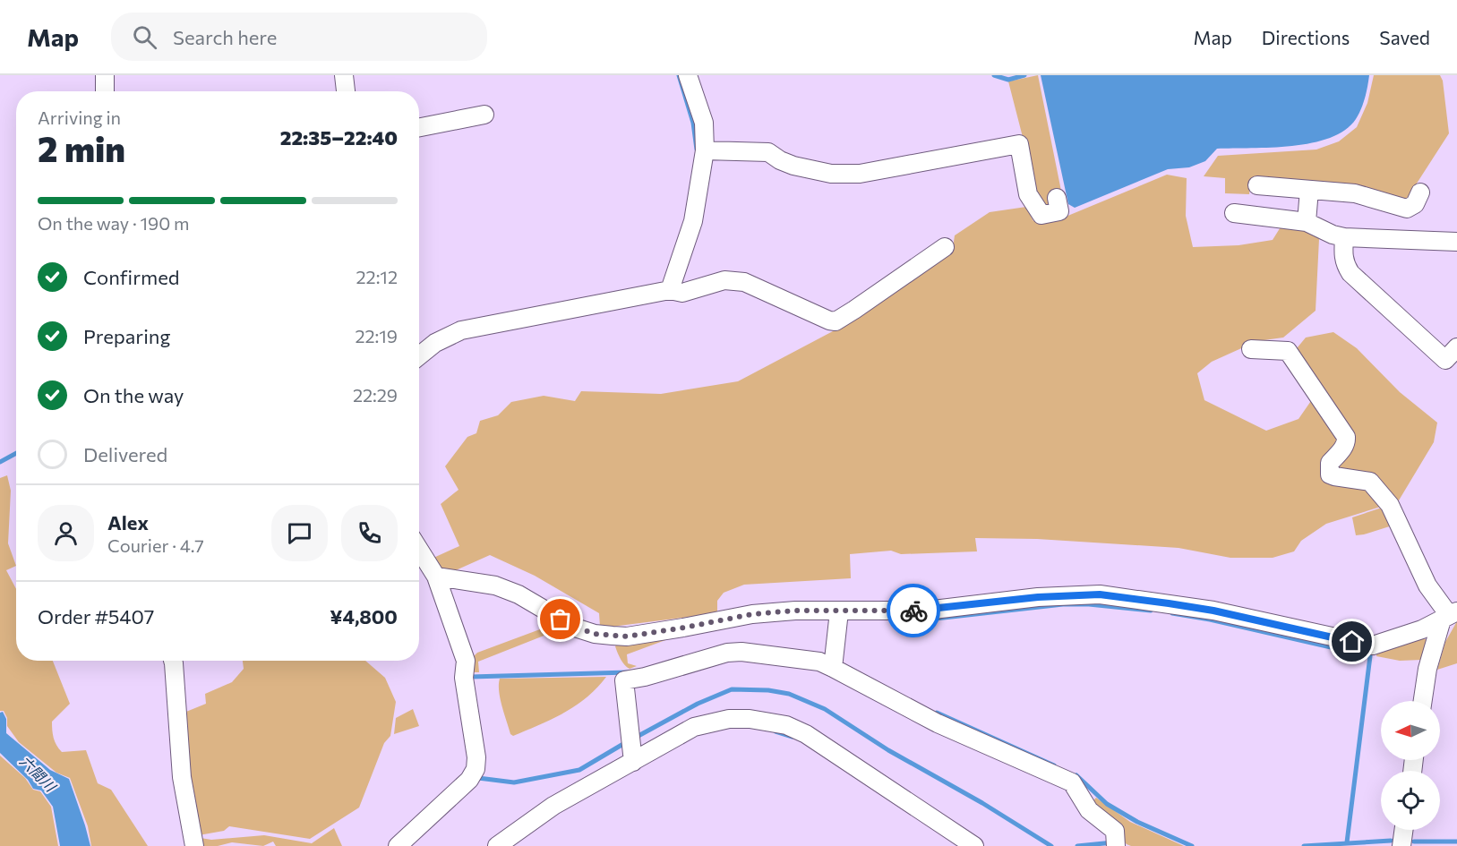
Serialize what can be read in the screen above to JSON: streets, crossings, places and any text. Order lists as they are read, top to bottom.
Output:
{
  "water": ["六間川"],
  "north": "left",
  "page": {
    "header": "Map",
    "search": "Search here",
    "nav": ["Map", "Directions", "Saved"],
    "heading": ["2 min", "Arriving in", "22:35–22:40"],
    "panel": [
      "Alex",
      "Courier · 4.7",
      "Order #5407",
      "¥4,800"
    ],
    "bar": "On the way · 190 m",
    "list": [
      ["Confirmed", "22:12"],
      ["Preparing", "22:19"],
      ["On the way", "22:29"],
      "Delivered"
    ]
  }
}
